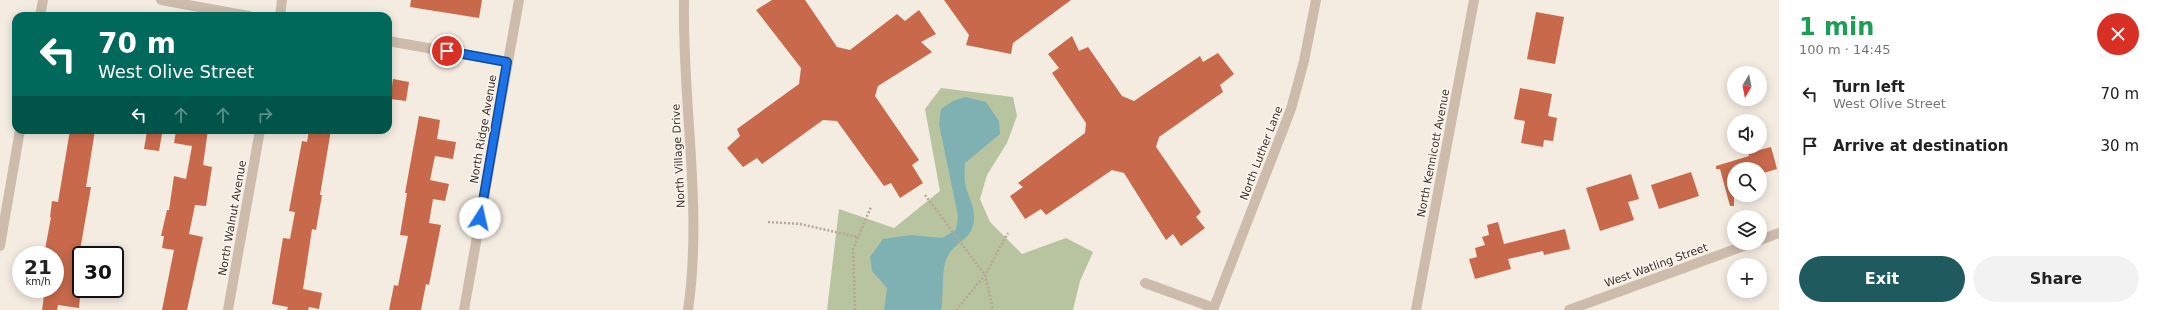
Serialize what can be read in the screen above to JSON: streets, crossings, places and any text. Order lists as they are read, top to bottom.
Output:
{
  "streets": {
    "street": [
      "North Ridge Avenue",
      "North Luther Lane",
      "North Kennicott Avenue",
      "North Village Drive",
      "North Walnut Avenue",
      "West Watling Street"
    ]
  },
  "north": "bottom",
  "page": {
    "heading": ["1 min", "100 m · 14:45"],
    "turn": ["70 m", "West Olive Street"],
    "map_buttons": "+",
    "list": [
      {
        "name": "Turn left",
        "note": "West Olive Street",
        "value": "70 m"
      },
      {
        "name": "Arrive at destination",
        "value": "30 m"
      }
    ],
    "speed": "21 km/h",
    "limit": "30",
    "buttons": ["Exit", "Share"]
  }
}
